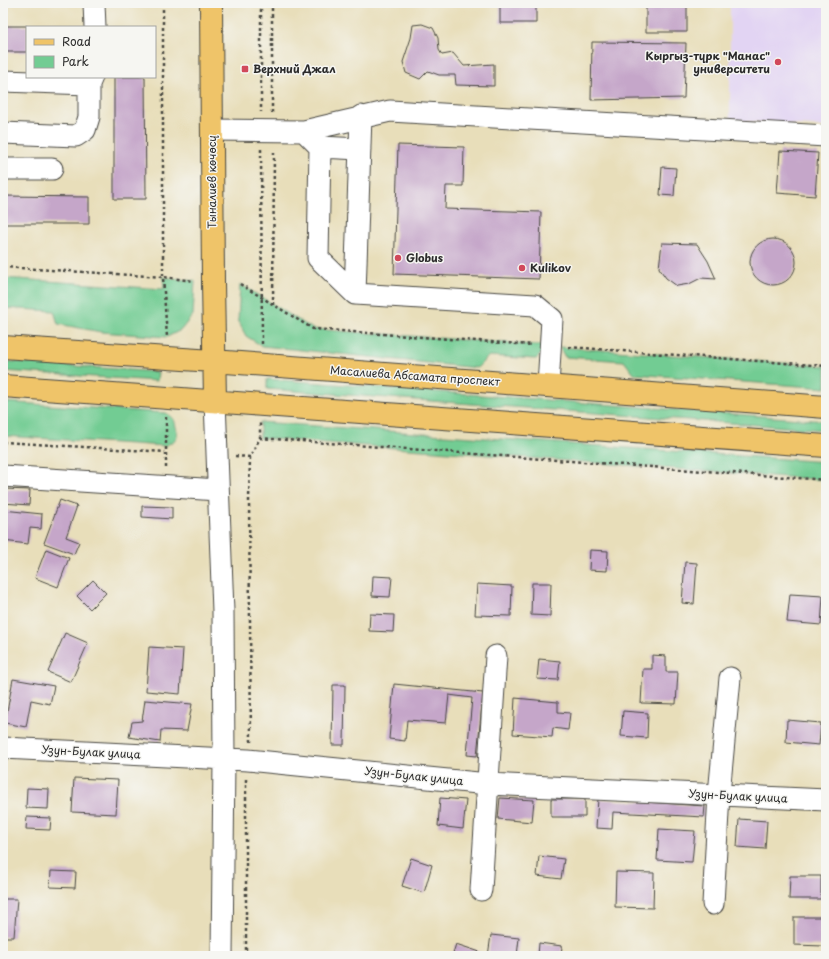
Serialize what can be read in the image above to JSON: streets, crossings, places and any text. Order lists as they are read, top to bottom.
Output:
{
  "streets": {
    "main road": ["Тыналиев көчөсү", "Масалиева Абсамата проспект"],
    "street": ["Узун-Булак улица"]
  },
  "crossings": [
    ["Тыналиев көчөсү", "Масалиева Абсамата проспект"]
  ],
  "places": {
    "other": ["Кыргыз-түрк \"Манас\" университети", "Globus", "Kulikov"],
    "transit": ["Верхний Джал"]
  },
  "legend": ["Road", "Park"]
}
